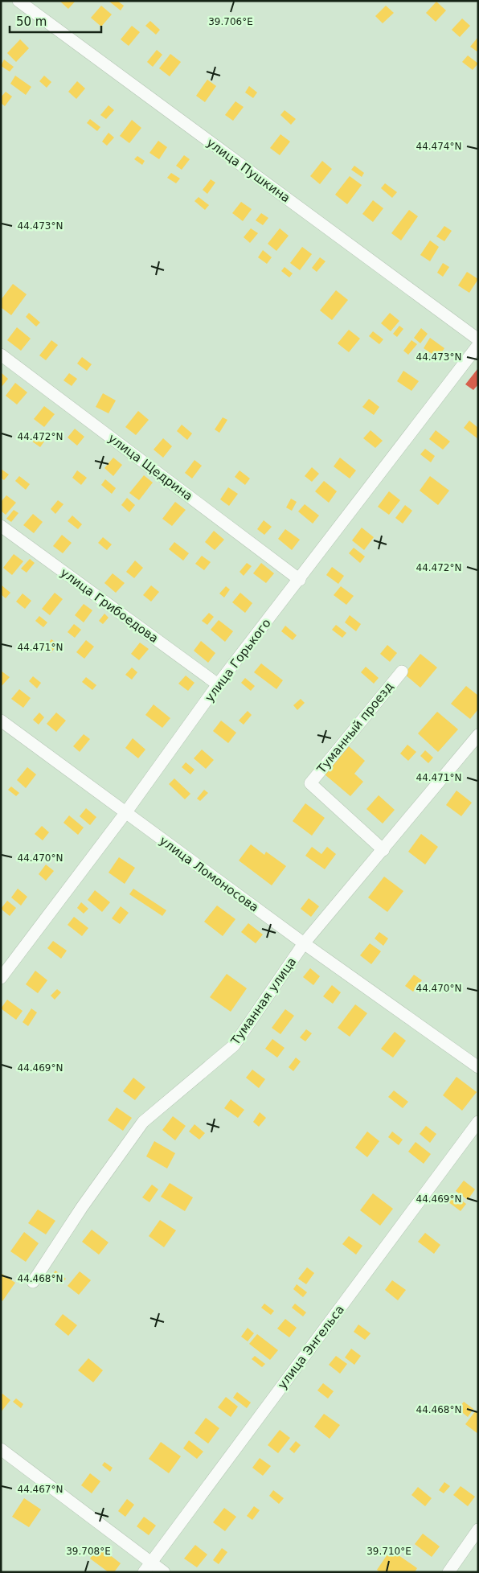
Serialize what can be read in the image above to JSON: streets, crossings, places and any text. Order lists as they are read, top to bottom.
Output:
{
  "streets": {
    "street": [
      "улица Пушкина",
      "улица Щедрина",
      "улица Грибоедова",
      "улица Горького",
      "Туманный проезд",
      "улица Ломоносова",
      "Туманная улица",
      "улица Энгельса"
    ]
  },
  "crossings": [
    ["улица Щедрина", "улица Горького"],
    ["улица Грибоедова", "улица Горького"],
    ["улица Горького", "улица Ломоносова"],
    ["Туманный проезд", "Туманная улица"],
    ["улица Ломоносова", "Туманная улица"]
  ],
  "scale_bar": "50 m",
  "coordinates": [
    "39.706°E",
    "44.474°N",
    "44.473°N",
    "44.472°N",
    "44.471°N",
    "44.470°N",
    "44.469°N",
    "44.468°N",
    "44.467°N",
    "39.708°E",
    "39.710°E"
  ]
}
